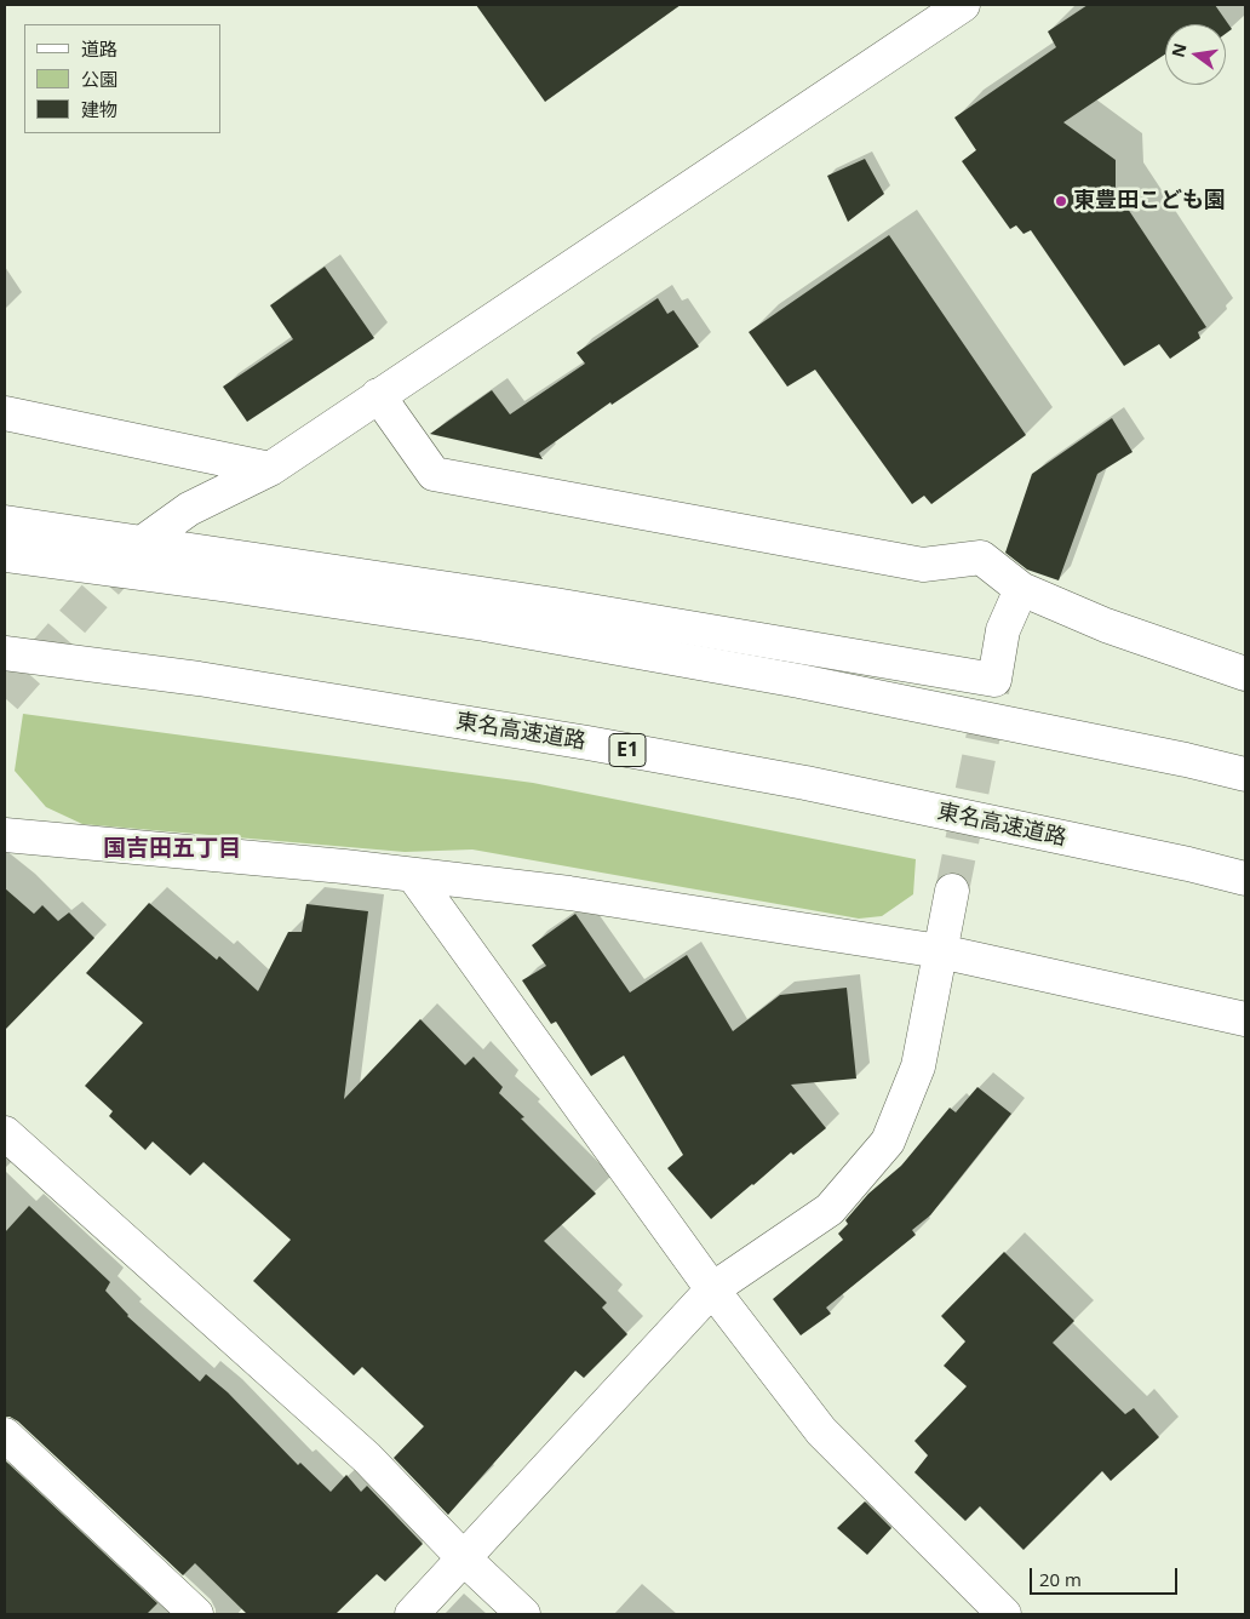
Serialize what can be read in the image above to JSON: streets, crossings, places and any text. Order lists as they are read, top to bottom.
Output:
{
  "streets": {
    "main road": ["東名高速道路", "E1"]
  },
  "districts": ["国吉田五丁目"],
  "places": ["東豊田こども園"],
  "legend": ["道路", "公園", "建物"],
  "scale_bar": "20 m",
  "north": "left"
}
